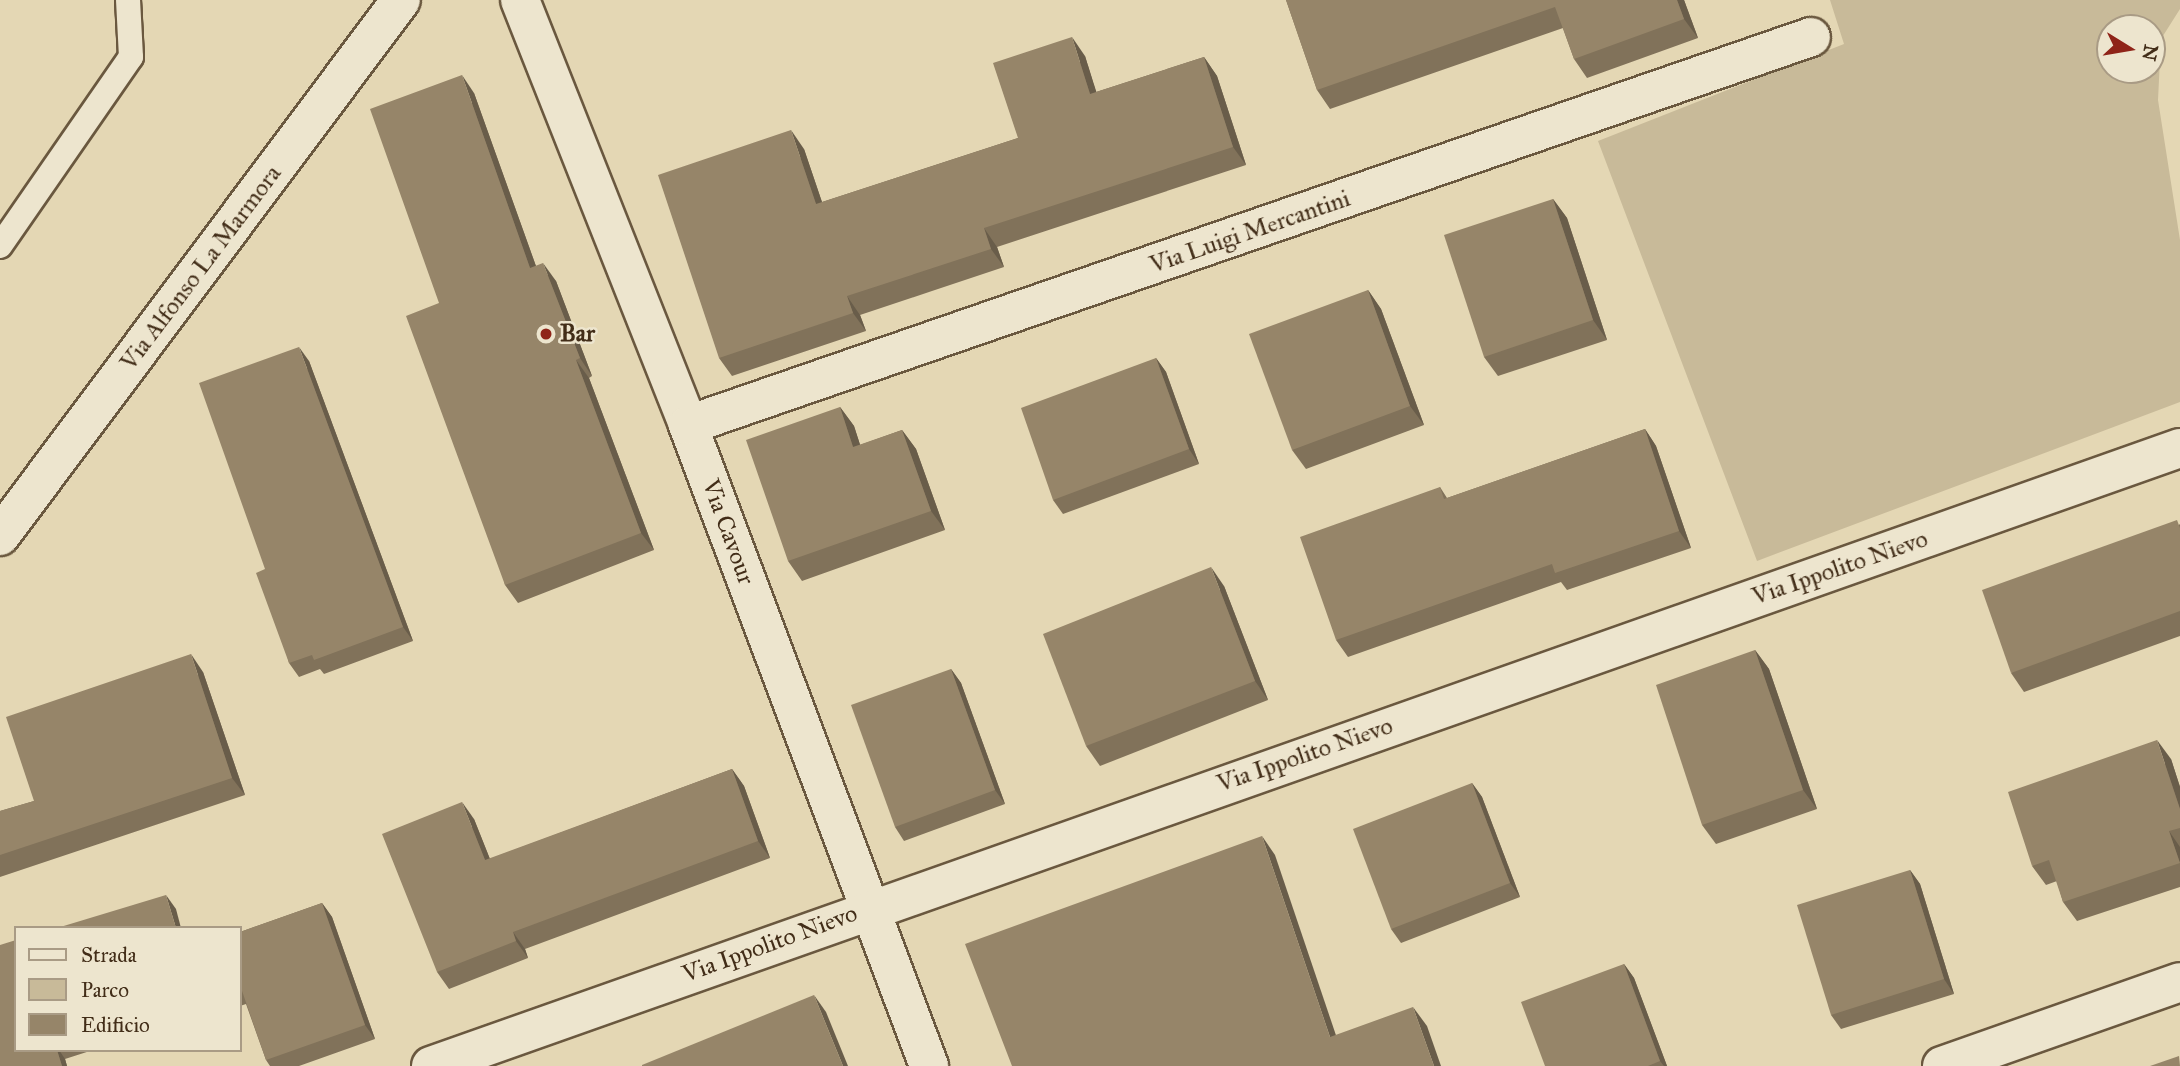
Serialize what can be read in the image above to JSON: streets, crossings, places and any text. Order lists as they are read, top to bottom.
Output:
{
  "streets": {
    "street": [
      "Via Luigi Mercantini",
      "Via Alfonso La Marmora",
      "Via Cavour",
      "Via Ippolito Nievo"
    ]
  },
  "crossings": [
    ["Via Luigi Mercantini", "Via Cavour"],
    ["Via Cavour", "Via Ippolito Nievo"]
  ],
  "places": ["Bar"],
  "legend": ["Strada", "Parco", "Edificio"],
  "north": "right"
}
